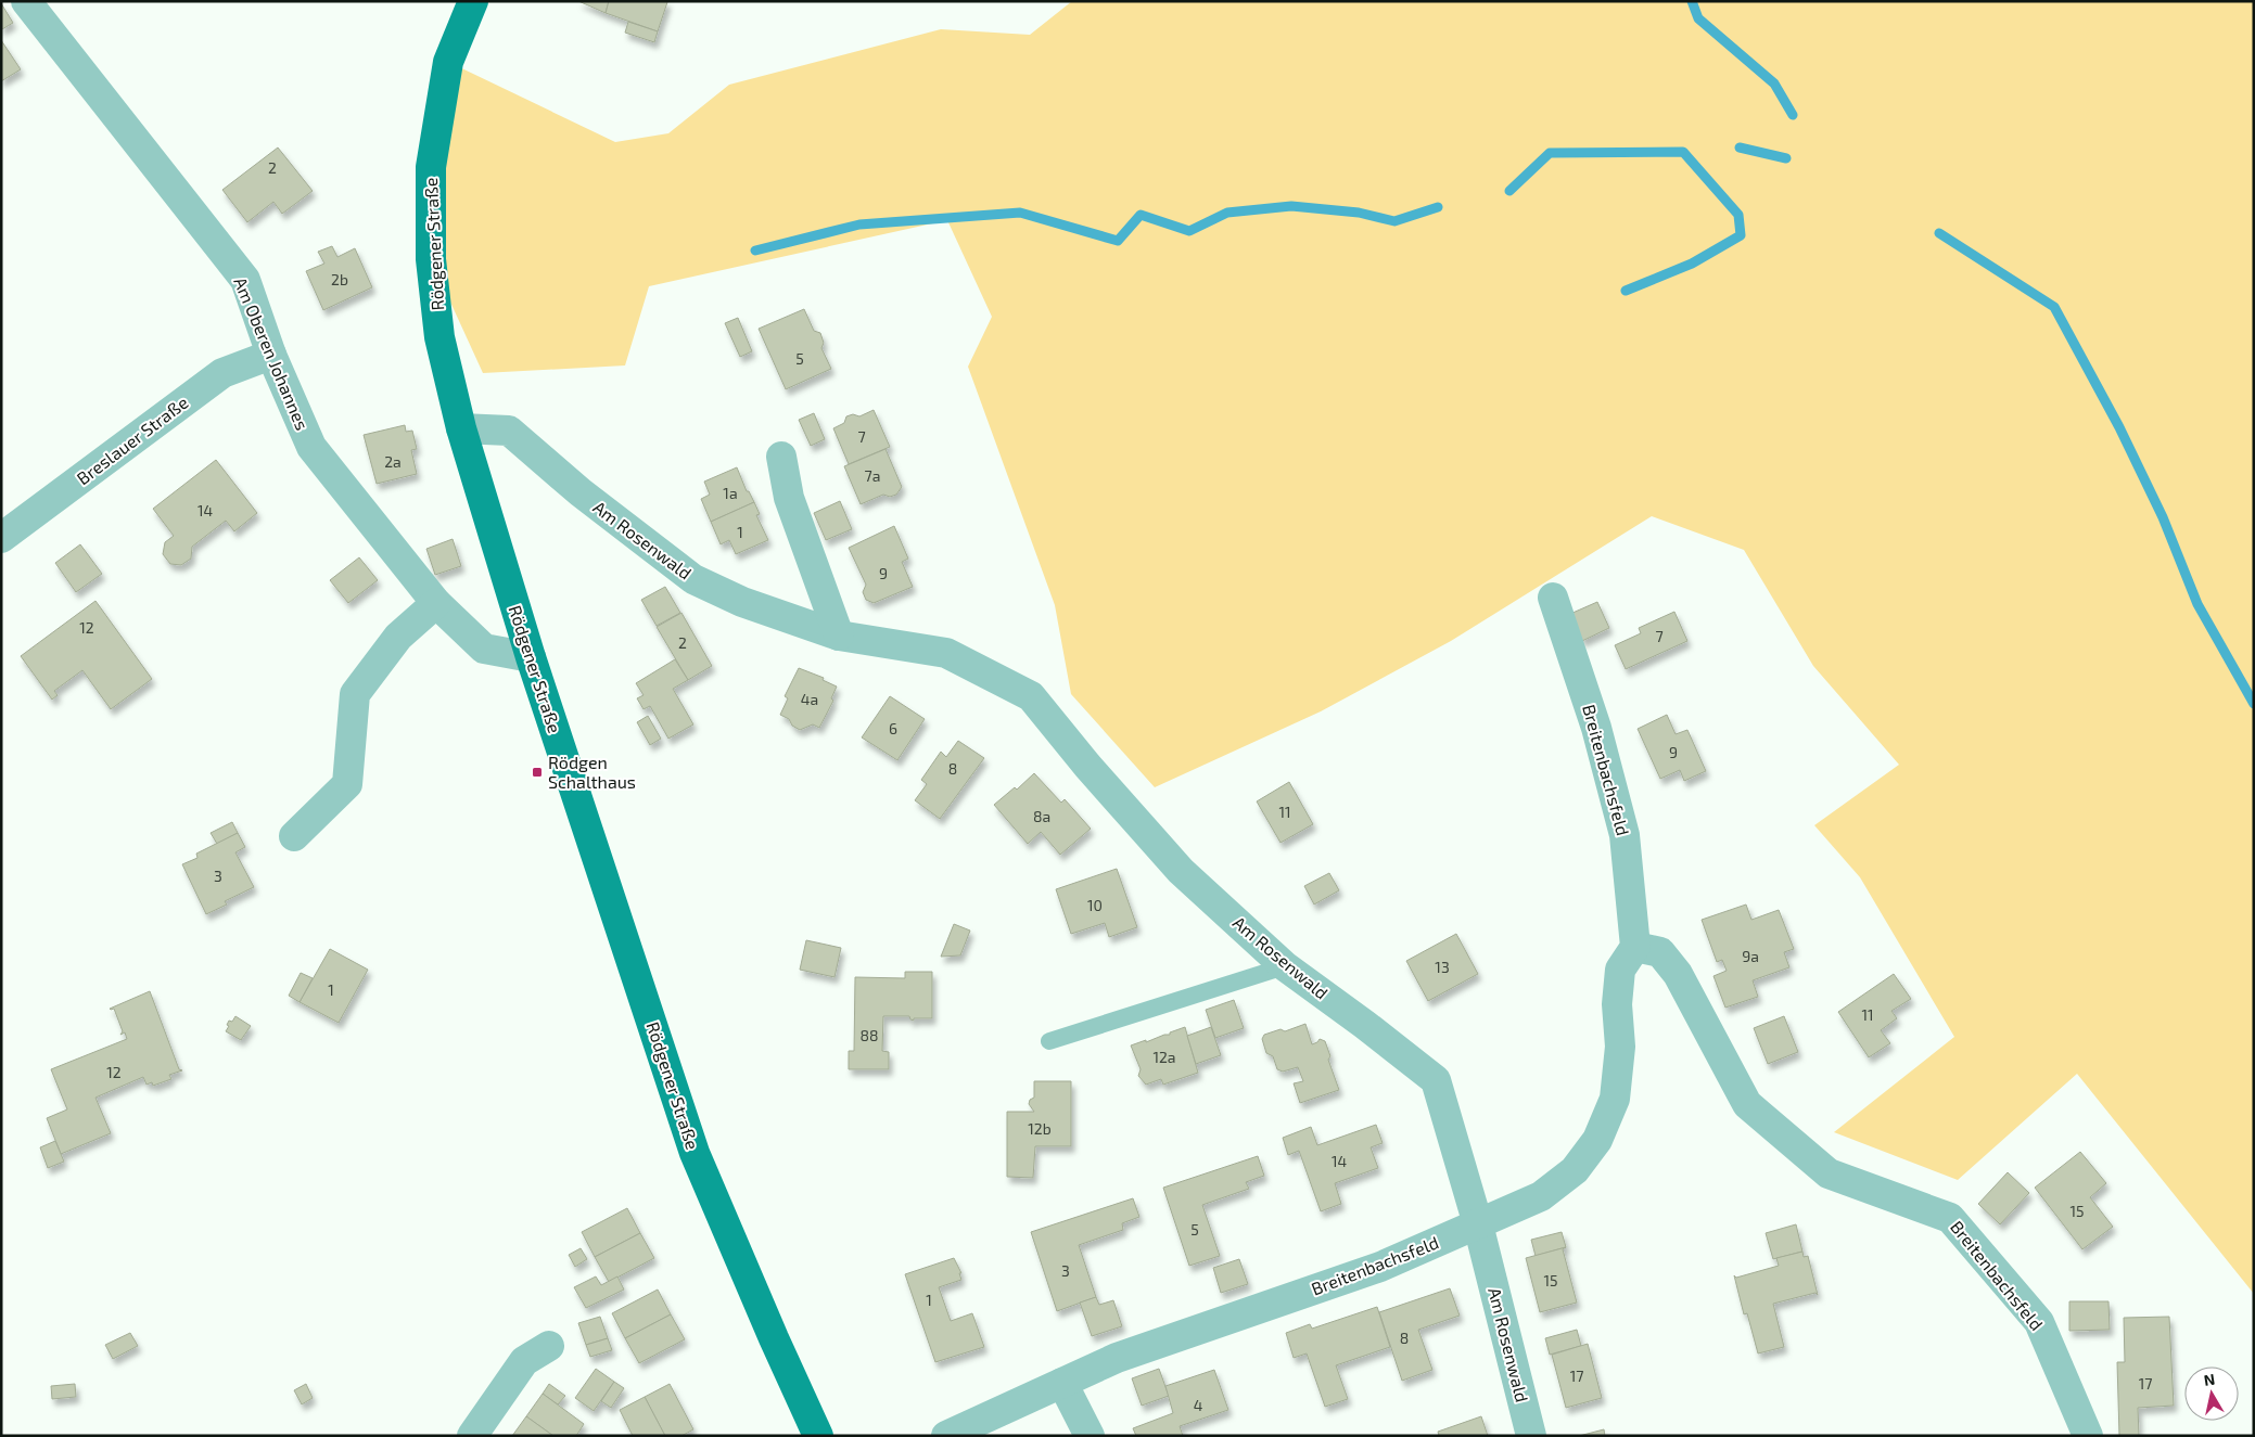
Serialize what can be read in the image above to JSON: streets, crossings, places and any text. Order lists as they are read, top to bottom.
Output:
{
  "streets": {
    "main road": ["Rödgener Straße"],
    "street": [
      "Am Oberen Johannes",
      "Breslauer Straße",
      "Am Rosenwald",
      "Breitenbachsfeld"
    ]
  },
  "crossings": [
    ["Rödgener Straße", "Am Oberen Johannes"],
    ["Rödgener Straße", "Am Rosenwald"],
    ["Am Oberen Johannes", "Breslauer Straße"],
    ["Am Rosenwald", "Breitenbachsfeld"]
  ],
  "places": {
    "transit": ["Rödgen Schalthaus"]
  },
  "house_numbers": [
    "2",
    "2b",
    "5",
    "7",
    "2a",
    "7a",
    "1a",
    "14",
    "1",
    "9",
    "12",
    "7",
    "2",
    "4a",
    "6",
    "9",
    "8",
    "11",
    "8a",
    "3",
    "10",
    "9a",
    "13",
    "1",
    "11",
    "88",
    "12a",
    "12",
    "12b",
    "14",
    "15",
    "5",
    "3",
    "15",
    "1",
    "8",
    "17",
    "17",
    "4"
  ],
  "north": "top"
}
